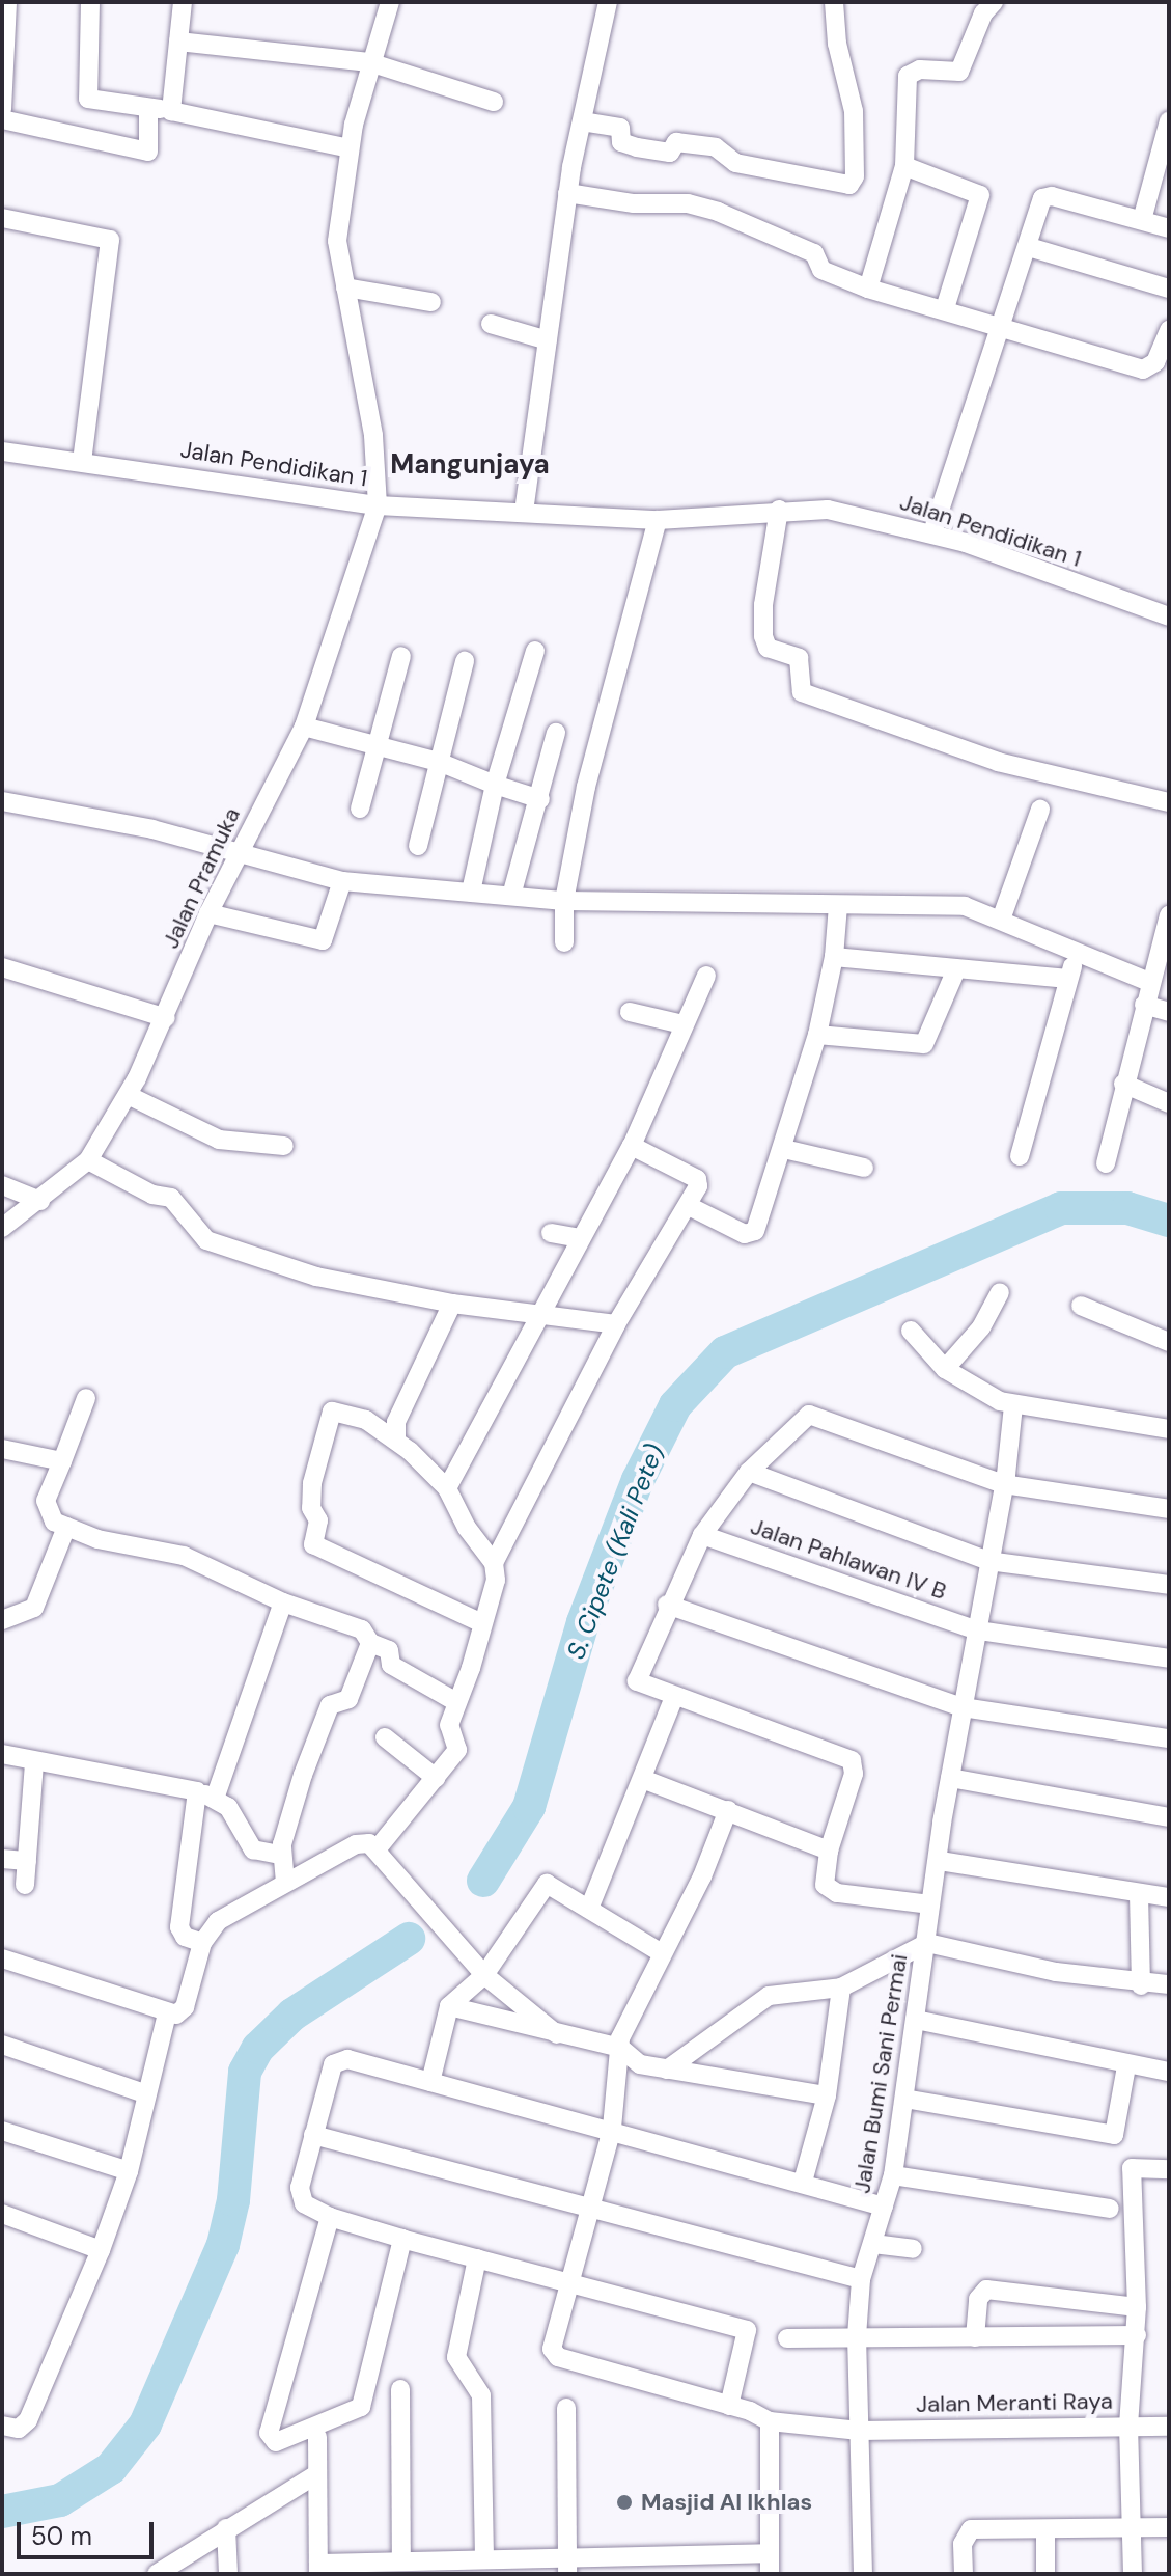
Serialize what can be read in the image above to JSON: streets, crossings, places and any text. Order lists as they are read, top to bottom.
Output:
{
  "streets": {
    "street": [
      "Jalan Pendidikan 1",
      "Jalan Pramuka",
      "Jalan Pahlawan IV B",
      "Jalan Bumi Sani Permai",
      "Jalan Meranti Raya"
    ]
  },
  "crossings": [
    ["Jalan Pendidikan 1", "Jalan Pramuka"],
    ["Jalan Pahlawan IV B", "Jalan Bumi Sani Permai"],
    ["Jalan Bumi Sani Permai", "Jalan Meranti Raya"]
  ],
  "districts": ["Mangunjaya"],
  "water": ["S. Cipete (Kali Pete)"],
  "places": ["Masjid Al Ikhlas"],
  "scale_bar": "50 m"
}
